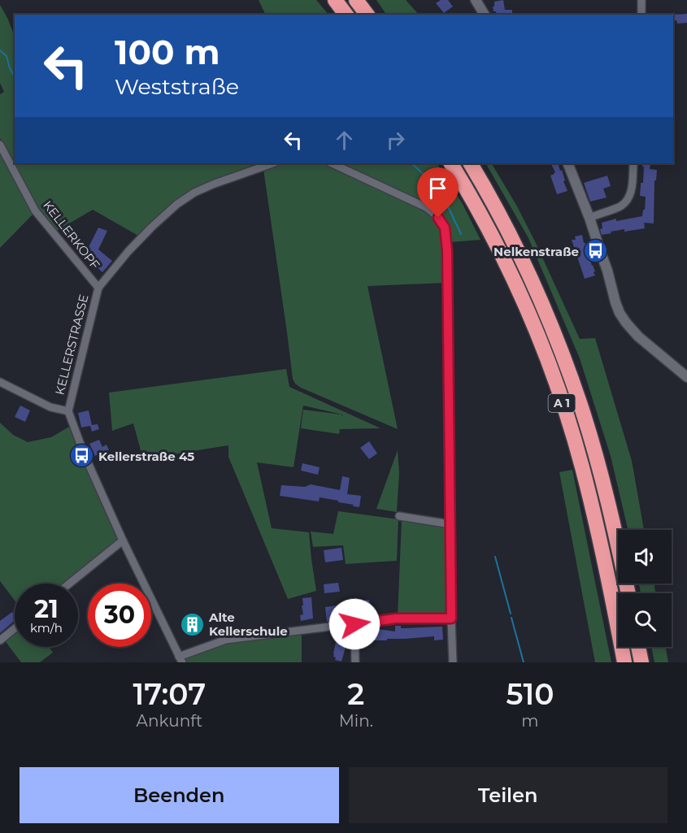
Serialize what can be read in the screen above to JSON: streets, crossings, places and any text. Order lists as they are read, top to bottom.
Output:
{
  "streets": {
    "highway": ["A 1"],
    "street": ["KELLERKOPF", "KELLERSTRASSE"]
  },
  "crossings": [
    ["KELLERKOPF", "KELLERSTRASSE"]
  ],
  "places": {
    "bus stop": ["Nelkenstraße", "Kellerstraße 45"],
    "building": ["Alte Kellerschule"]
  },
  "page": {
    "turn": ["100 m", "Weststraße"],
    "speed": "21 km/h",
    "limit": "30",
    "eta": [
      "17:07",
      "Ankunft",
      "2",
      "Min.",
      "510",
      "m"
    ],
    "buttons": ["Beenden", "Teilen"]
  }
}
